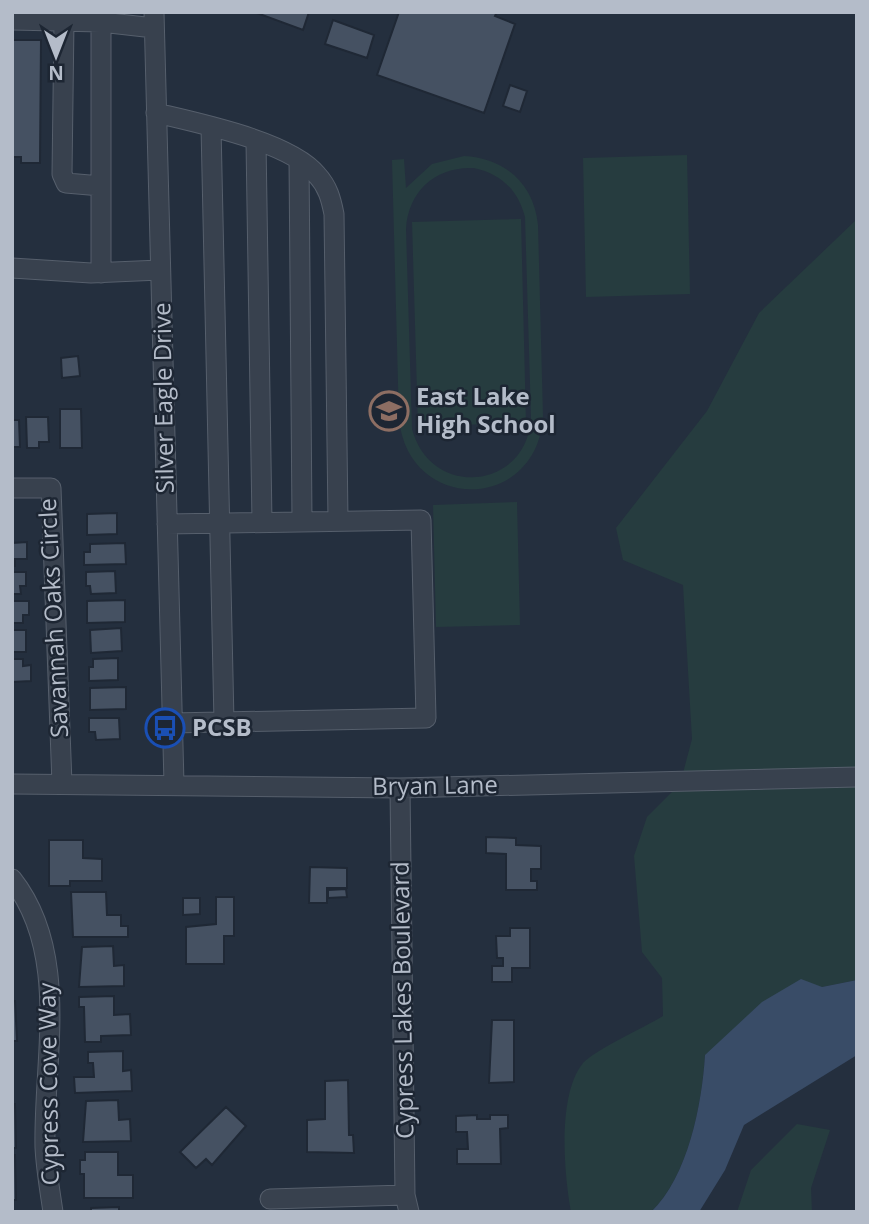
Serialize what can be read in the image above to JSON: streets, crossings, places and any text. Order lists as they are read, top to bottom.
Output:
{
  "streets": {
    "street": [
      "Silver Eagle Drive",
      "Savannah Oaks Circle",
      "Bryan Lane",
      "Cypress Lakes Boulevard",
      "Cypress Cove Way"
    ]
  },
  "crossings": [
    ["Silver Eagle Drive", "Bryan Lane"],
    ["Savannah Oaks Circle", "Bryan Lane"],
    ["Bryan Lane", "Cypress Lakes Boulevard"]
  ],
  "places": {
    "school or university": ["East Lake High School"],
    "bus stop": ["PCSB"]
  },
  "north": "bottom"
}
